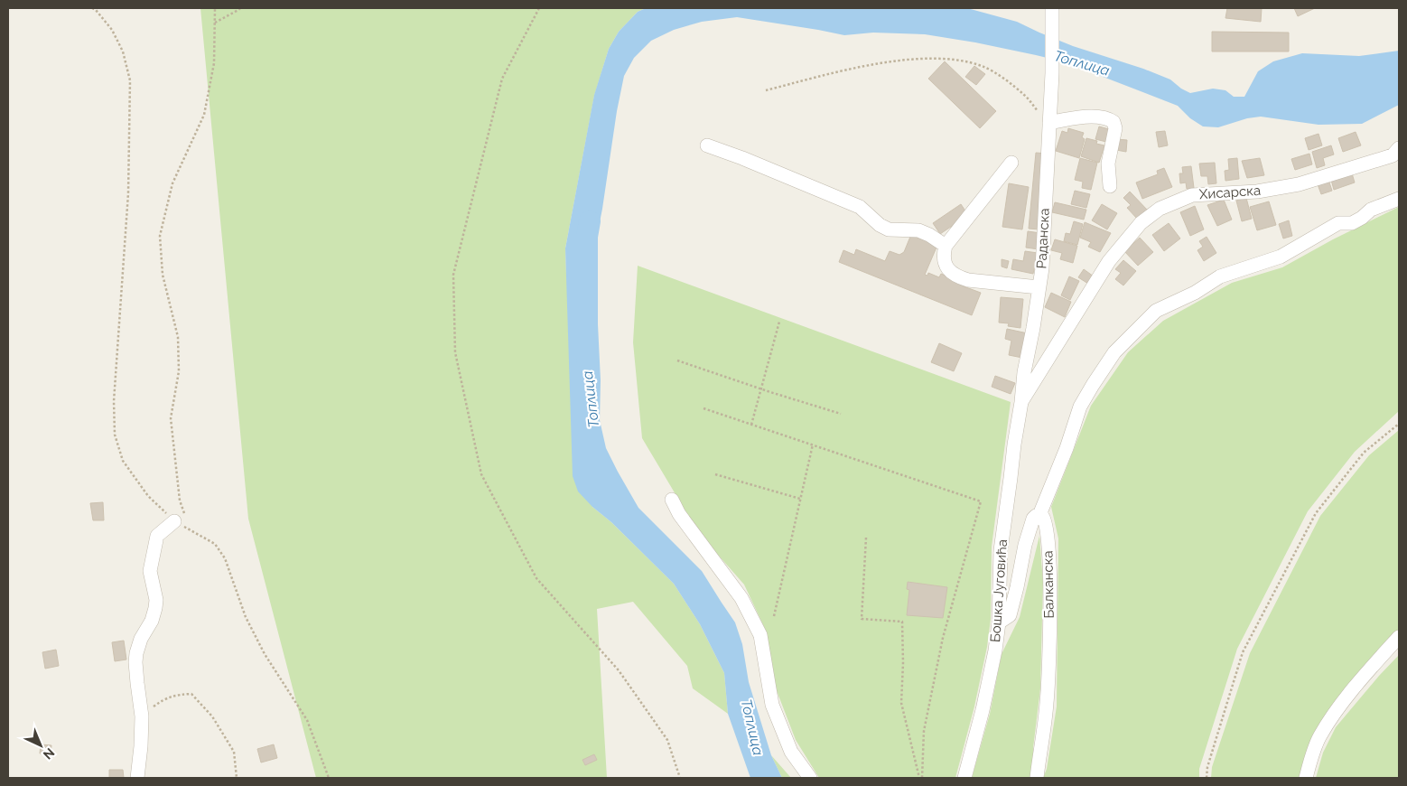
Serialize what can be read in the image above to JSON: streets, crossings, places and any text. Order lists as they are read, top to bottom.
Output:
{
  "streets": {
    "street": [
      "Хисарска",
      "Раданска",
      "Балканска",
      "Бошка Југовића"
    ]
  },
  "crossings": [
    ["Хисарска", "Раданска"],
    ["Хисарска", "Бошка Југовића"],
    ["Раданска", "Бошка Југовића"],
    ["Балканска", "Бошка Југовића"]
  ],
  "water": ["Топлица"],
  "north": "bottom right"
}
